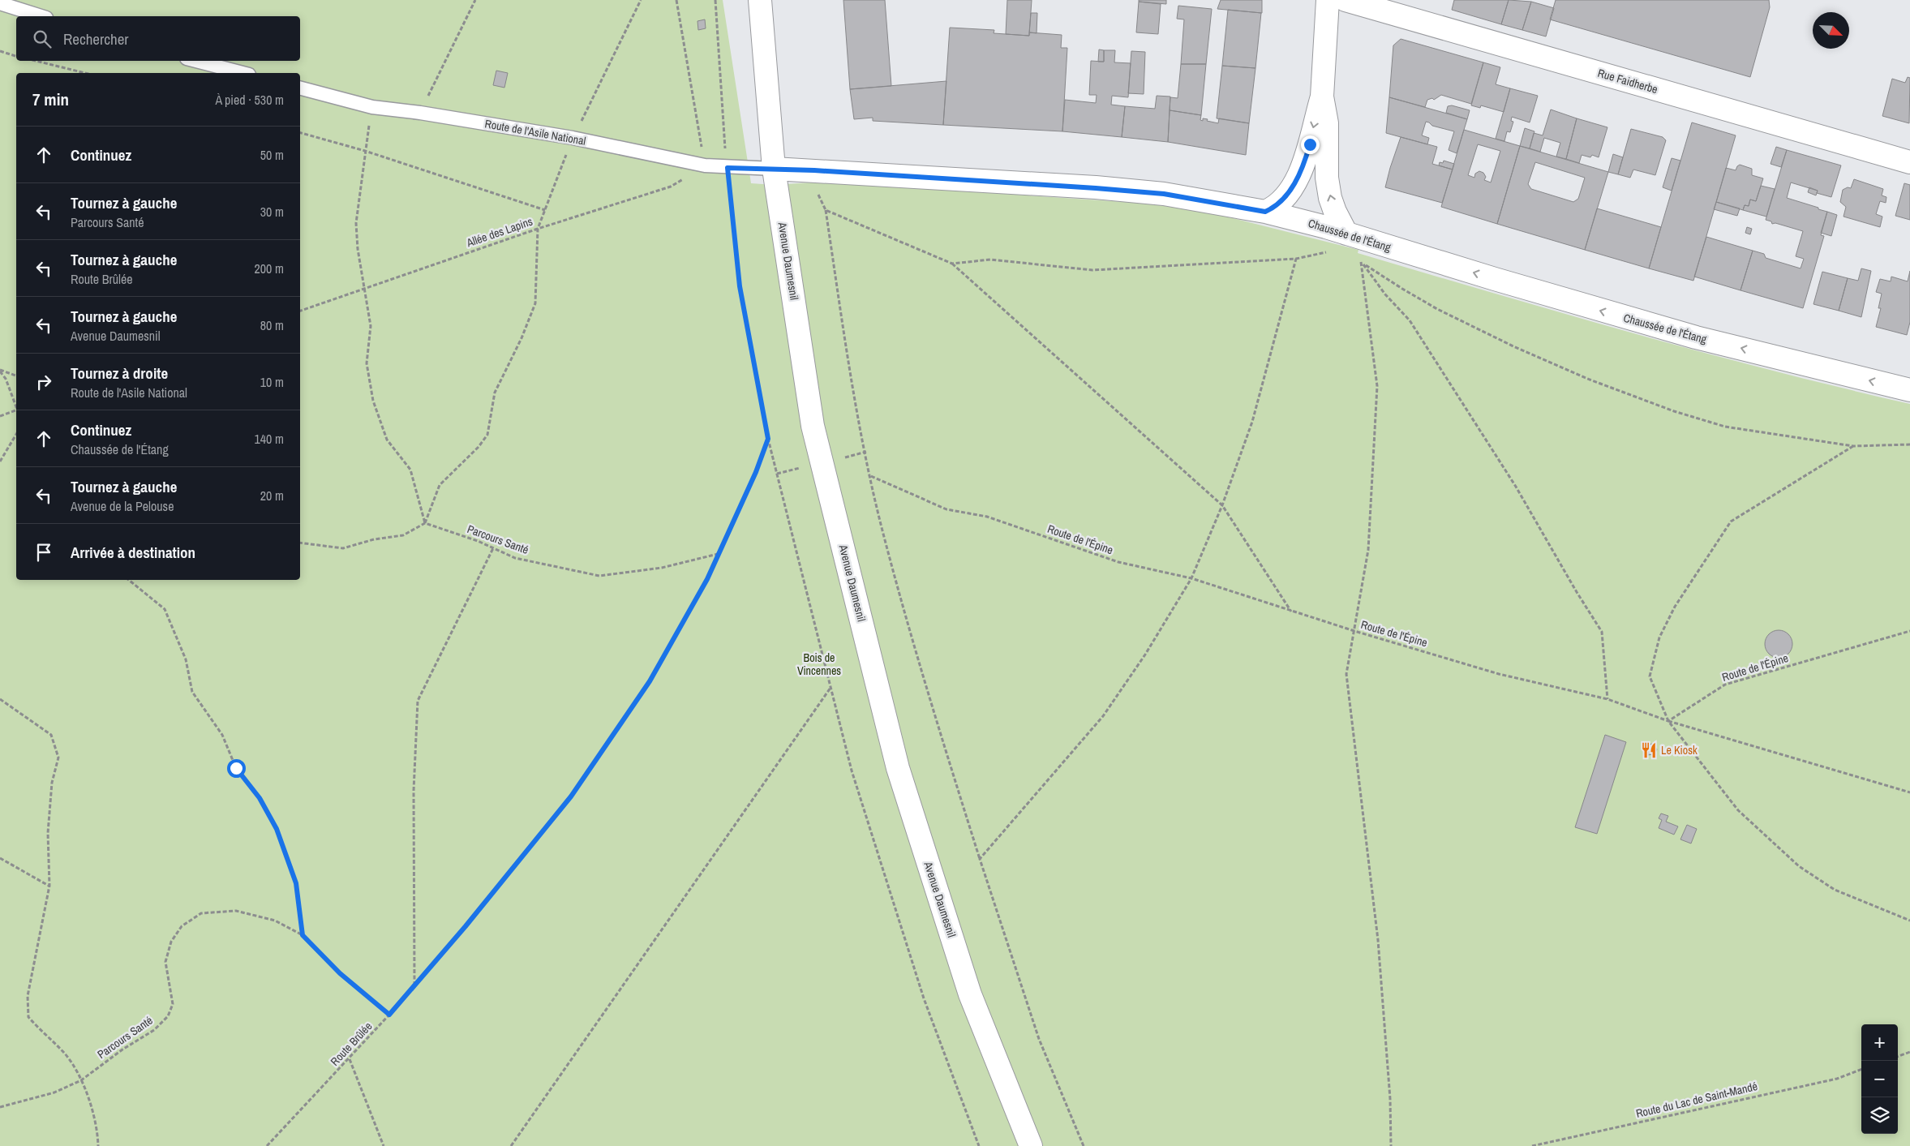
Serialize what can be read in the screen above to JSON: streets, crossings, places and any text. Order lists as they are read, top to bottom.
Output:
{
  "streets": {
    "street": ["Rue Faidherbe", "Chaussée de l'Étang", "Avenue Daumesnil"],
    "lane": ["Route de l'Asile National"],
    "path": [
      "Allée des Lapins",
      "Parcours Santé",
      "Route de l'Épine",
      "Route Brûlée",
      "Route du Lac de Saint-Mandé"
    ]
  },
  "crossings": [
    ["Route de l'Asile National", "Allée des Lapins"],
    ["Route de l'Asile National", "Chaussée de l'Étang"],
    ["Route de l'Asile National", "Avenue Daumesnil"],
    ["Chaussée de l'Étang", "Avenue Daumesnil"],
    ["Parcours Santé", "Route Brûlée"]
  ],
  "one_way": ["Chaussée de l'Étang"],
  "parks": ["Bois de Vincennes"],
  "places": {
    "restaurant": ["Le Kiosk"]
  },
  "north": "bottom right",
  "page": {
    "search": "Rechercher",
    "heading": ["7 min", "À pied · 530 m"],
    "list": [
      ["Continuez", "50 m"],
      ["Tournez à gauche", "Parcours Santé", "30 m"],
      ["Tournez à gauche", "Route Brûlée", "200 m"],
      ["Tournez à gauche", "Avenue Daumesnil", "80 m"],
      ["Tournez à droite", "Route de l'Asile National", "10 m"],
      ["Continuez", "Chaussée de l'Étang", "140 m"],
      ["Tournez à gauche", "Avenue de la Pelouse", "20 m"],
      "Arrivée à destination"
    ],
    "map_buttons": ["+", "−"]
  }
}
